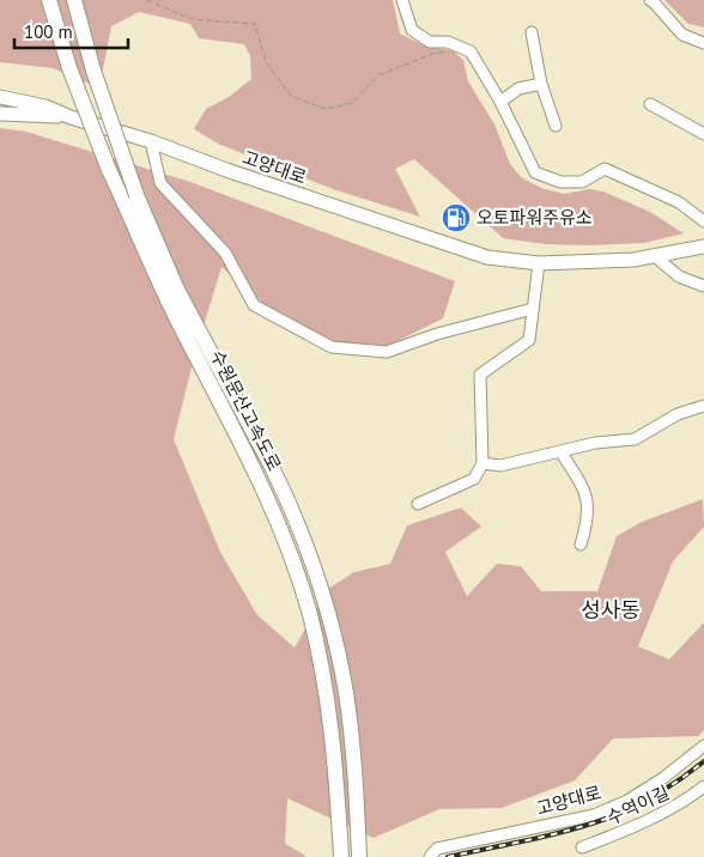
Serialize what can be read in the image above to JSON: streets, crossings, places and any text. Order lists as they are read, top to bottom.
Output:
{
  "streets": {
    "highway": ["수원문산고속도로"],
    "main road": ["고양대로"],
    "street": ["수역이길"]
  },
  "districts": ["성사동"],
  "places": {
    "fuel station": ["오토파워주유소"]
  },
  "scale_bar": "100 m"
}
